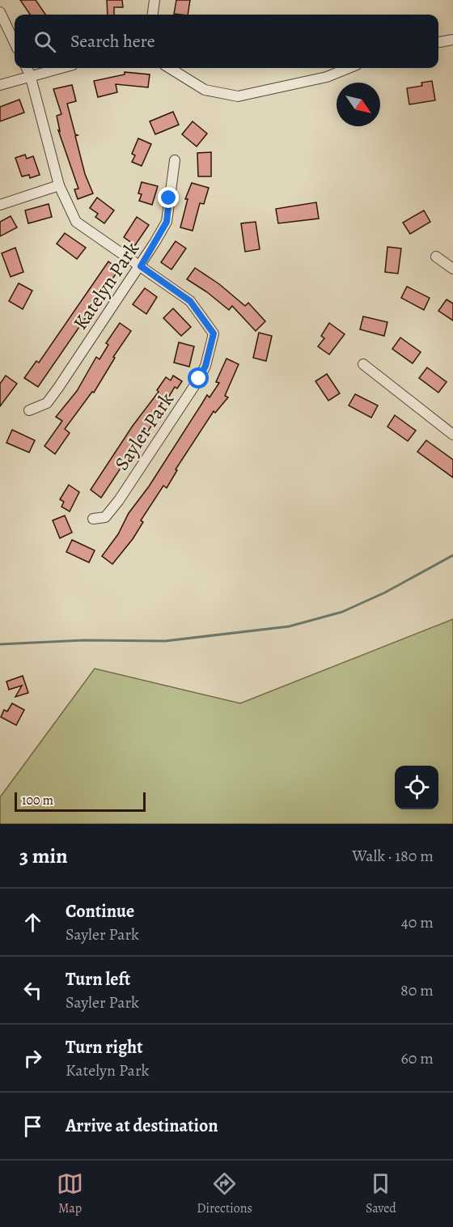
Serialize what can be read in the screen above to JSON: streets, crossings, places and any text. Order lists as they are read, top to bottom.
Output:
{
  "streets": {
    "street": ["Katelyn Park", "Sayler Park"]
  },
  "crossings": [
    ["Katelyn Park", "Sayler Park"]
  ],
  "scale_bar": "100 m",
  "north": "bottom right",
  "page": {
    "search": "Search here",
    "scale": "100 m",
    "heading": ["3 min", "Walk · 180 m"],
    "list": [
      ["Continue", "Sayler Park", "40 m"],
      ["Turn left", "Sayler Park", "80 m"],
      ["Turn right", "Katelyn Park", "60 m"],
      "Arrive at destination"
    ],
    "nav": ["Map", "Directions", "Saved"]
  }
}
